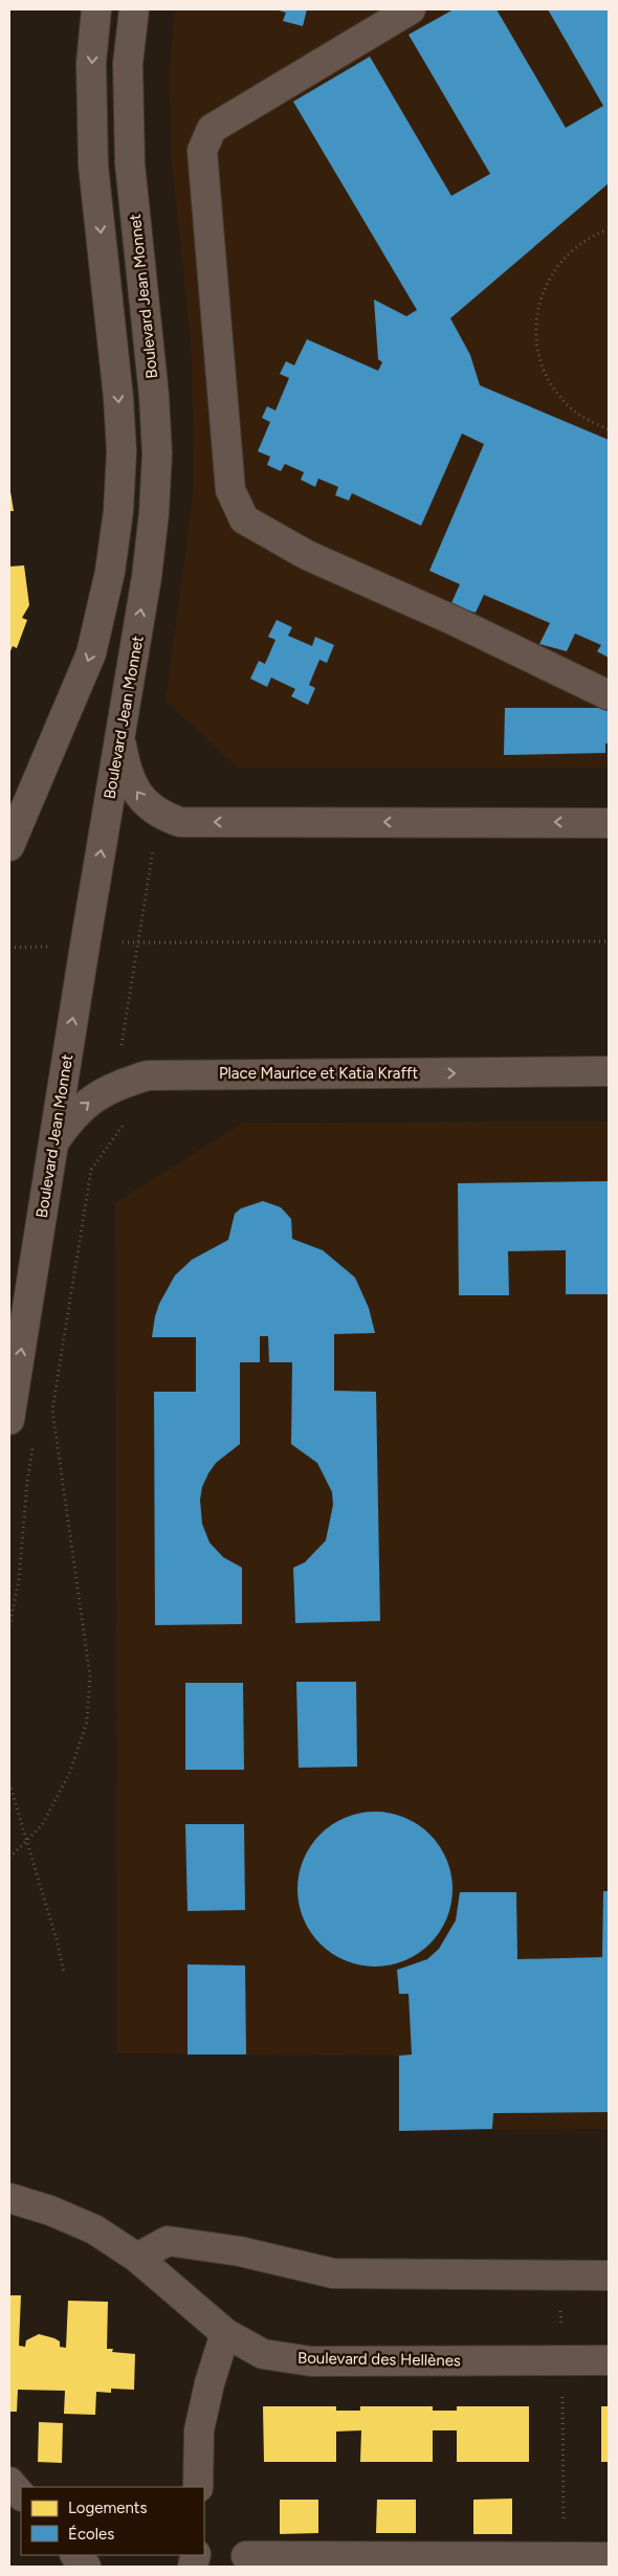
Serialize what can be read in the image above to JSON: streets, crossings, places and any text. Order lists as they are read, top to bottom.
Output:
{
  "streets": {
    "street": ["Boulevard Jean Monnet", "Place Maurice et Katia Krafft", "Boulevard des Hellènes"]
  },
  "crossings": [
    ["Boulevard Jean Monnet", "Place Maurice et Katia Krafft"]
  ],
  "one_way": ["Place Maurice et Katia Krafft"],
  "legend": ["Logements", "Écoles"]
}
